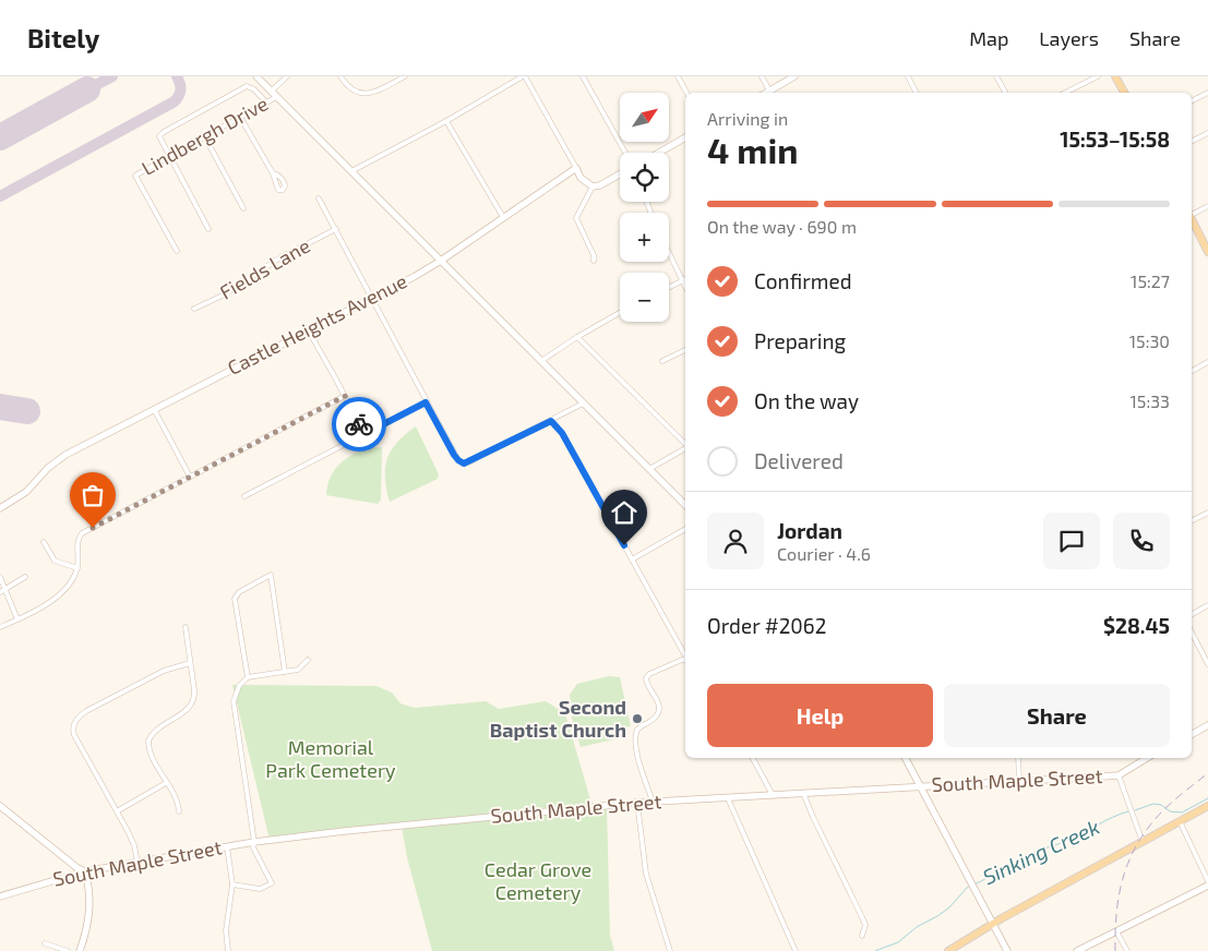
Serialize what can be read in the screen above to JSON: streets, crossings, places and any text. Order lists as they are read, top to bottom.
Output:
{
  "streets": {
    "street": [
      "Lindbergh Drive",
      "Fields Lane",
      "Castle Heights Avenue",
      "South Maple Street"
    ]
  },
  "water": ["Sinking Creek"],
  "parks": ["Memorial Park Cemetery", "Cedar Grove Cemetery"],
  "places": ["Second Baptist Church"],
  "north": "top right",
  "page": {
    "header": "Bitely",
    "nav": ["Map", "Layers", "Share"],
    "map_buttons": ["+", "−"],
    "heading": ["4 min", "Arriving in", "15:53–15:58"],
    "panel": [
      "Jordan",
      "Courier · 4.6",
      "Order #2062",
      "$28.45"
    ],
    "bar": "On the way · 690 m",
    "list": [
      ["Confirmed", "15:27"],
      ["Preparing", "15:30"],
      ["On the way", "15:33"],
      "Delivered"
    ],
    "buttons": ["Help", "Share"]
  }
}
